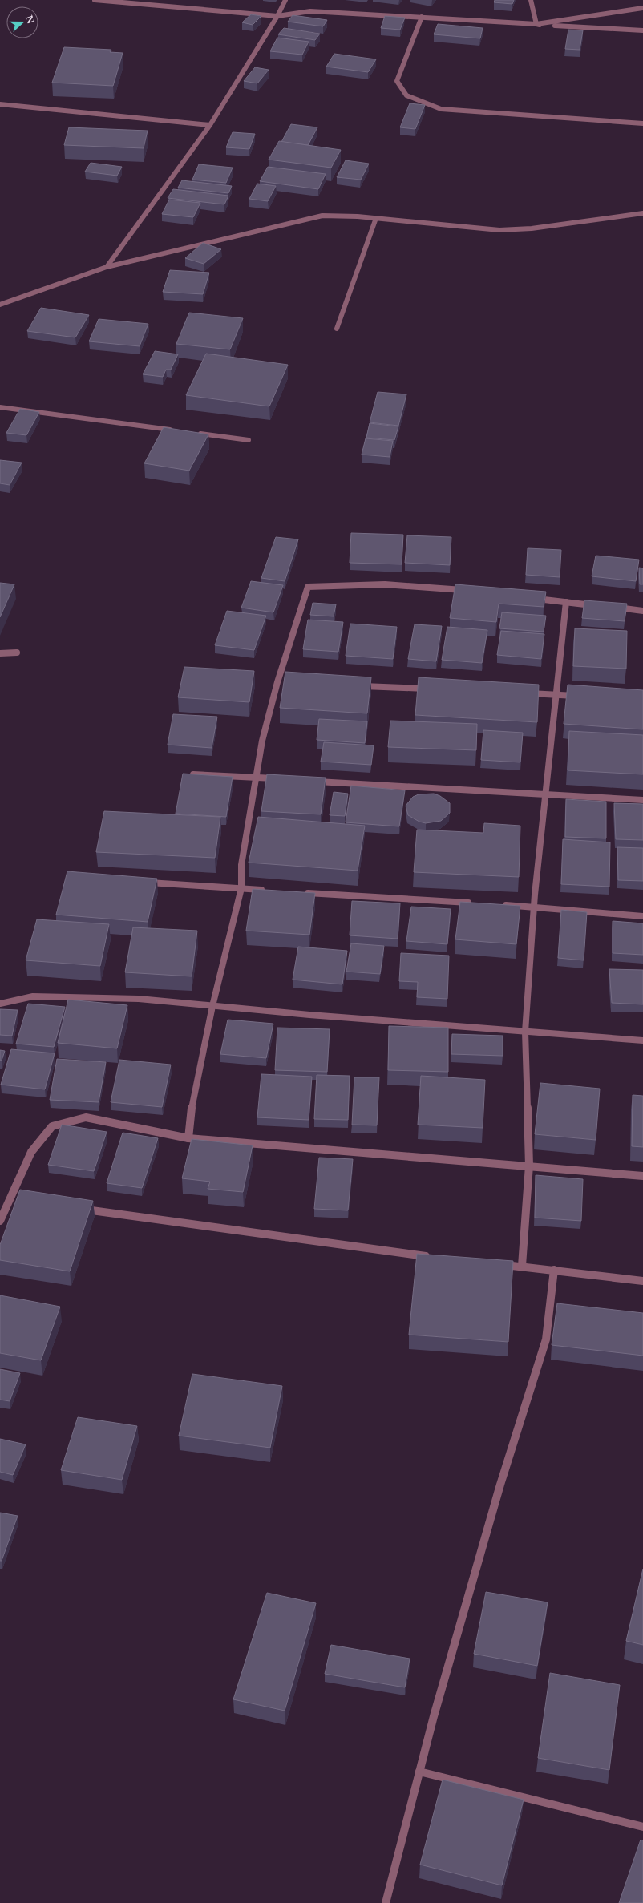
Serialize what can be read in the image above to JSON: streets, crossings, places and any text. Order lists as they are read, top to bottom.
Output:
{
  "north": "right"
}
